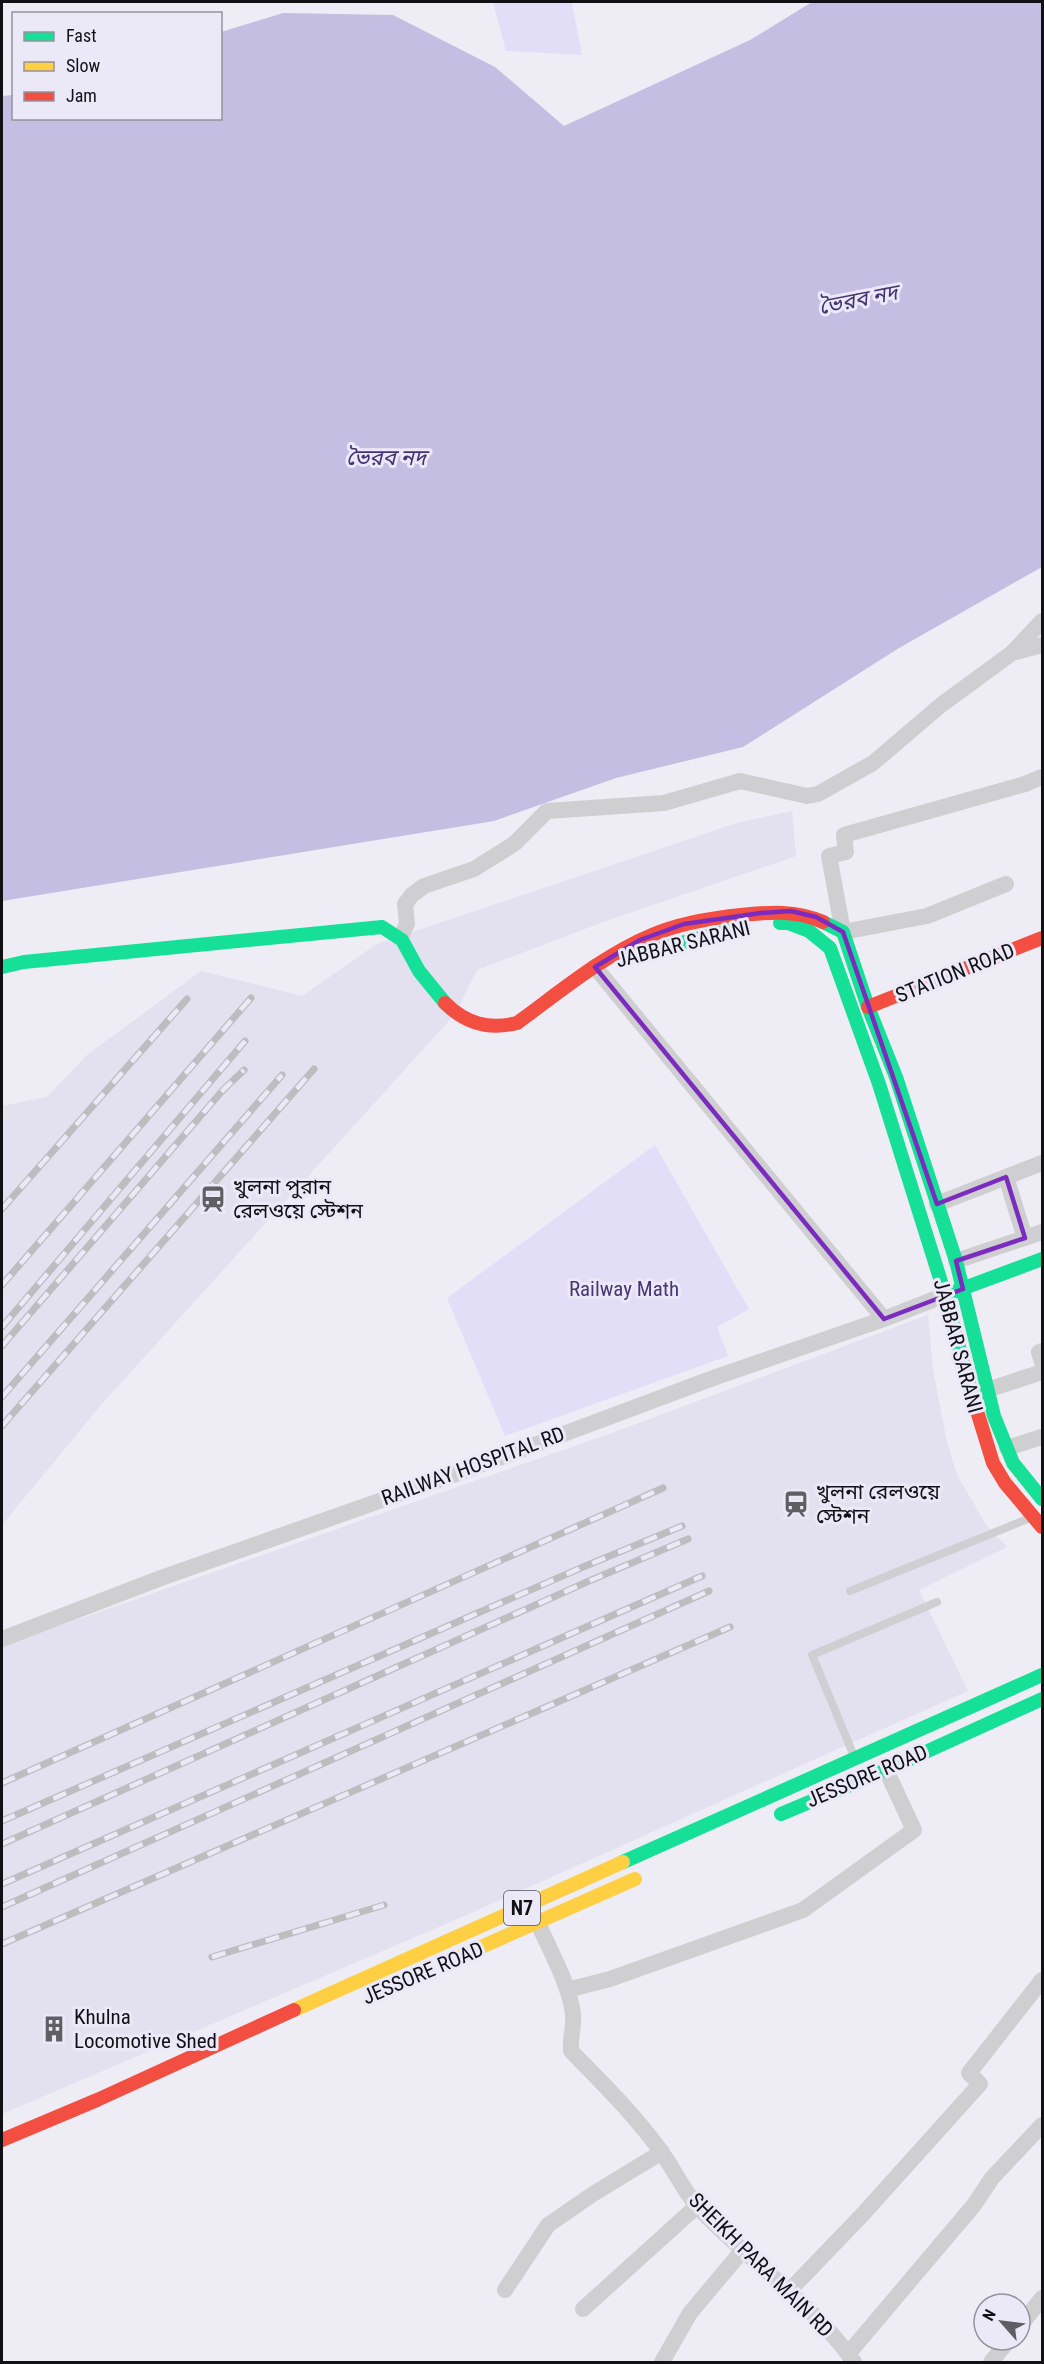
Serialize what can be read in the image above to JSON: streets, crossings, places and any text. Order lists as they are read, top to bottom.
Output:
{
  "streets": {
    "main road": [
      "JABBAR SARANI",
      "STATION ROAD",
      "JESSORE ROAD",
      "N7"
    ],
    "street": ["RAILWAY HOSPITAL RD", "SHEIKH PARA MAIN RD"]
  },
  "crossings": [
    ["JABBAR SARANI", "STATION ROAD"],
    ["JABBAR SARANI", "RAILWAY HOSPITAL RD"],
    ["JESSORE ROAD", "SHEIKH PARA MAIN RD"]
  ],
  "water": ["ভৈরব নদ"],
  "parks": ["Railway Math"],
  "places": {
    "station": ["খুলনা পুরান রেলওয়ে স্টেশন", "খুলনা রেলওয়ে স্টেশন"],
    "building": ["Khulna Locomotive Shed"]
  },
  "legend": ["Fast", "Slow", "Jam"],
  "north": "top left"
}
